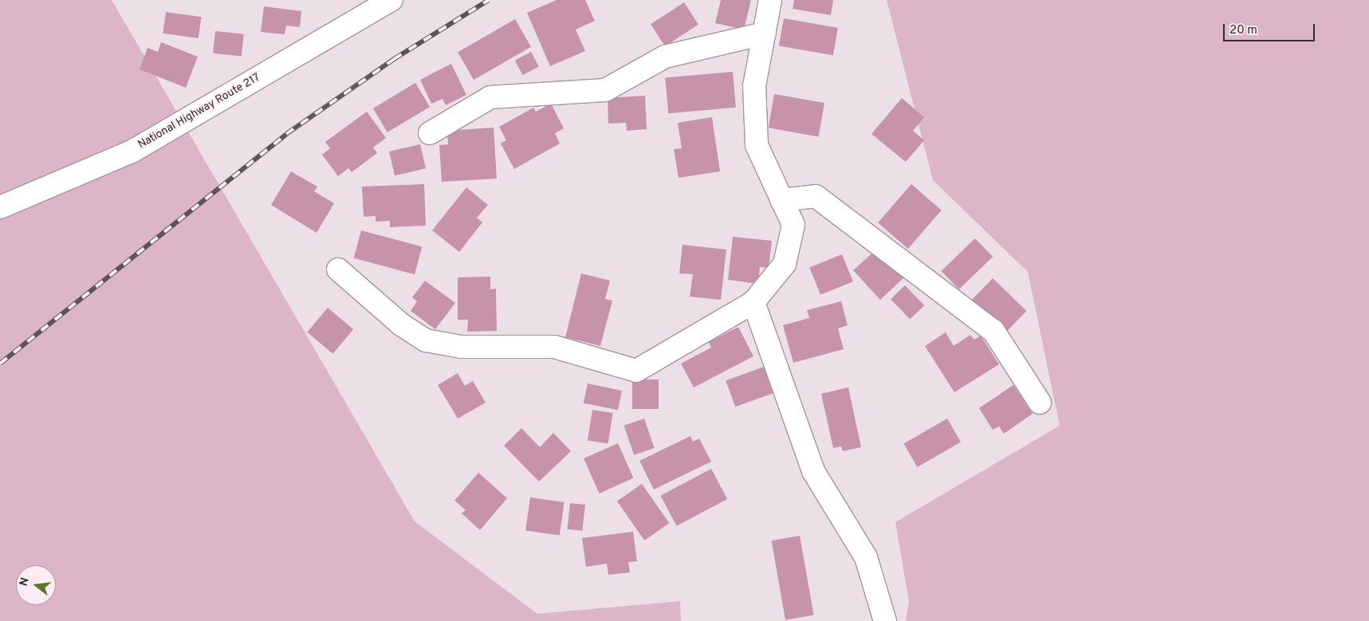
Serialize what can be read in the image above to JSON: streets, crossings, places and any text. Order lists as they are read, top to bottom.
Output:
{
  "streets": {
    "main road": ["National Highway Route 217"]
  },
  "scale_bar": "20 m",
  "north": "left"
}
